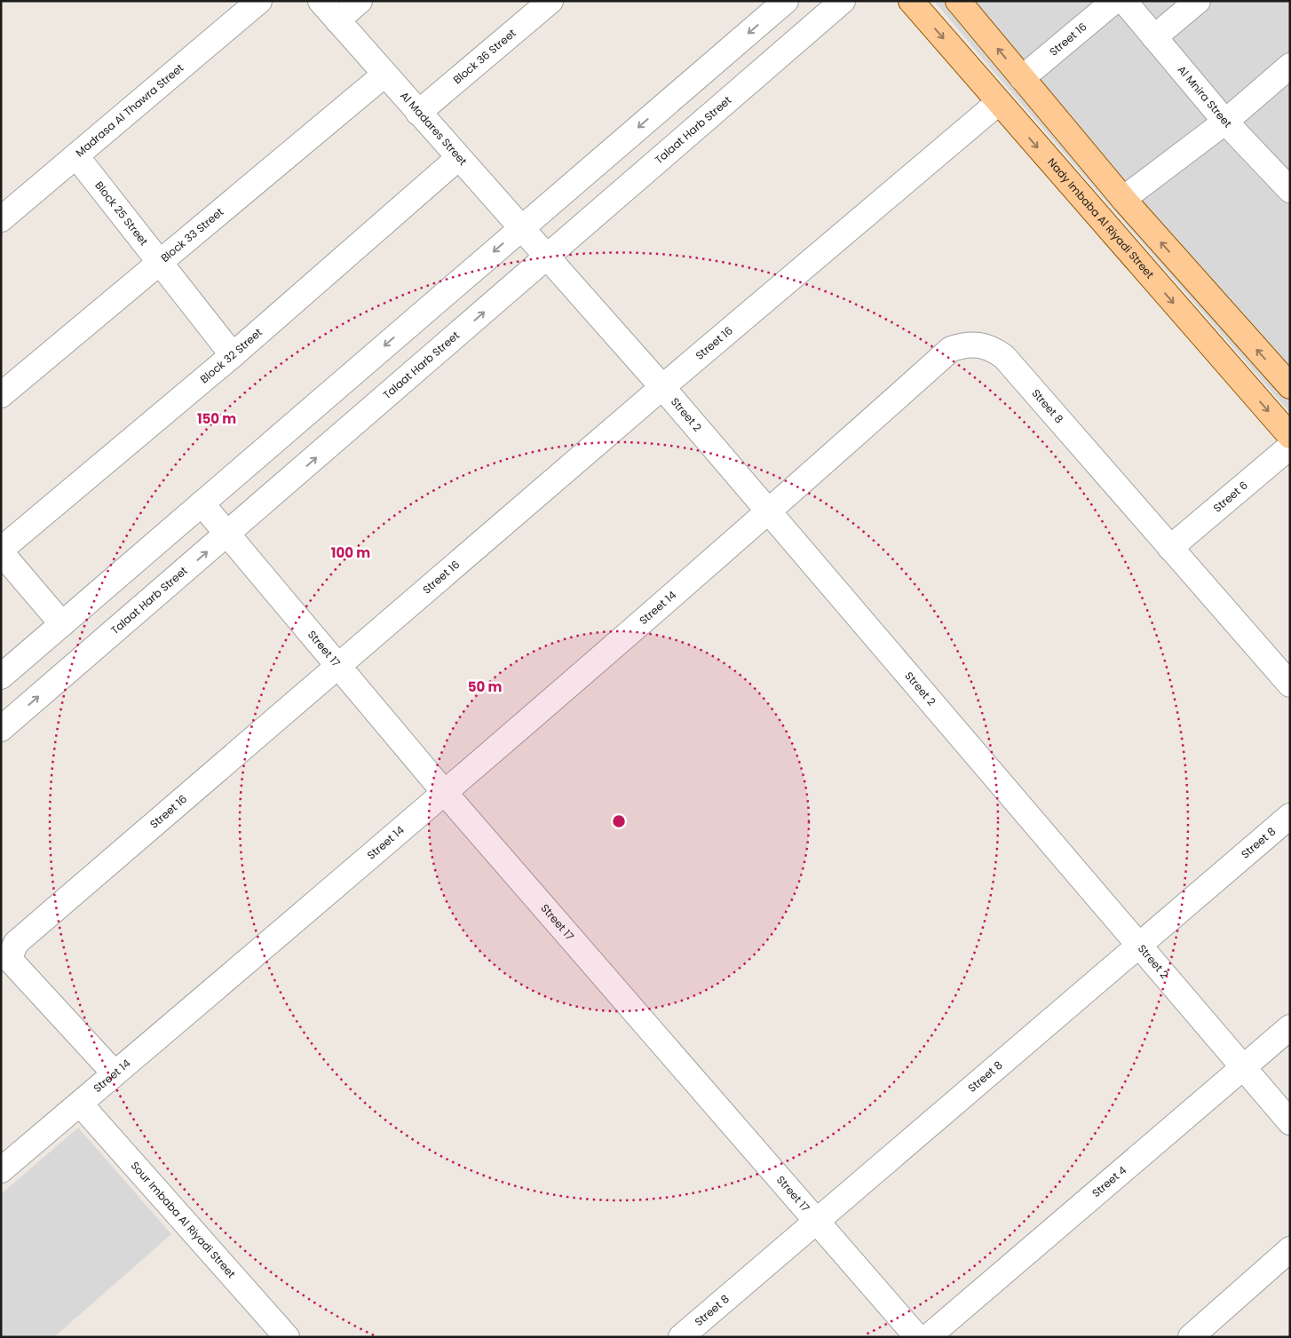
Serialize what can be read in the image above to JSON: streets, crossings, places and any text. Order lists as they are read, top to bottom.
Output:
{
  "streets": {
    "main road": ["Nady Imbaba Al Riyadi Street"],
    "street": [
      "Street 16",
      "Block 36 Street",
      "Al Mnira Street",
      "Madrasa Al Thawra Street",
      "Al Madares Street",
      "Talaat Harb Street",
      "Block 25 Street",
      "Block 33 Street",
      "Block 32 Street",
      "Street 8",
      "Street 2",
      "Street 6",
      "Street 14",
      "Street 17",
      "Street 4",
      "Sour Imbaba Al Riyadi Street"
    ]
  },
  "crossings": [
    ["Street 16", "Nady Imbaba Al Riyadi Street"],
    ["Street 16", "Street 2"],
    ["Street 16", "Street 14"],
    ["Street 16", "Street 17"],
    ["Block 36 Street", "Al Madares Street"],
    ["Madrasa Al Thawra Street", "Block 25 Street"],
    ["Al Madares Street", "Talaat Harb Street"],
    ["Al Madares Street", "Block 33 Street"],
    ["Al Madares Street", "Block 32 Street"],
    ["Al Madares Street", "Street 2"],
    ["Talaat Harb Street", "Street 2"],
    ["Talaat Harb Street", "Street 17"],
    ["Block 25 Street", "Block 33 Street"],
    ["Block 25 Street", "Block 32 Street"],
    ["Street 8", "Street 2"],
    ["Street 8", "Street 6"],
    ["Street 8", "Street 14"],
    ["Street 8", "Street 17"],
    ["Street 2", "Street 14"],
    ["Street 2", "Street 4"],
    ["Street 14", "Street 17"],
    ["Street 14", "Sour Imbaba Al Riyadi Street"]
  ],
  "rings": ["150 m", "100 m", "50 m"]
}
